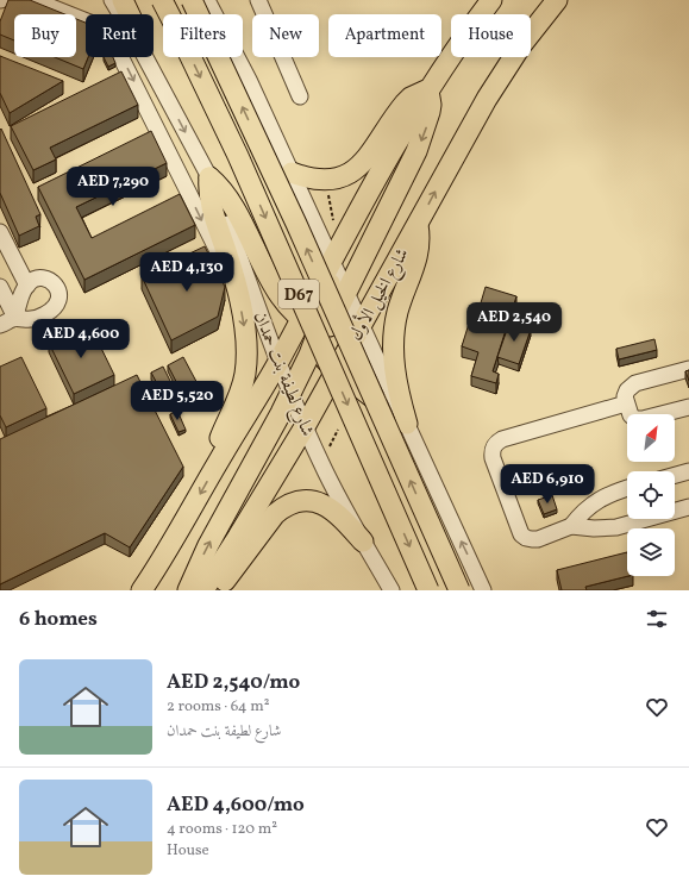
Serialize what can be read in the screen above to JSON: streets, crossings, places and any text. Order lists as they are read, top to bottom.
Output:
{
  "streets": {
    "main road": ["D67", "شارع الخيل الأول"],
    "street": ["شارع لطيفة بنت حمدان"]
  },
  "crossings": [
    ["D67", "شارع الخيل الأول"],
    ["شارع الخيل الأول", "شارع لطيفة بنت حمدان"]
  ],
  "north": "top right",
  "page": {
    "chip": [
      "Buy",
      "Rent",
      "Filters",
      "New",
      "Apartment",
      "House"
    ],
    "price": [
      "AED 7,290",
      "AED 4,130",
      "AED 2,540",
      "AED 4,600",
      "AED 5,520",
      "AED 6,910"
    ],
    "heading": "6 homes",
    "list": [
      {
        "name": "AED 2,540/mo",
        "note": "2 rooms · 64 m² · شارع لطيفة بنت حمدان"
      },
      {
        "name": "AED 4,600/mo",
        "note": "4 rooms · 120 m² · House"
      }
    ]
  }
}
